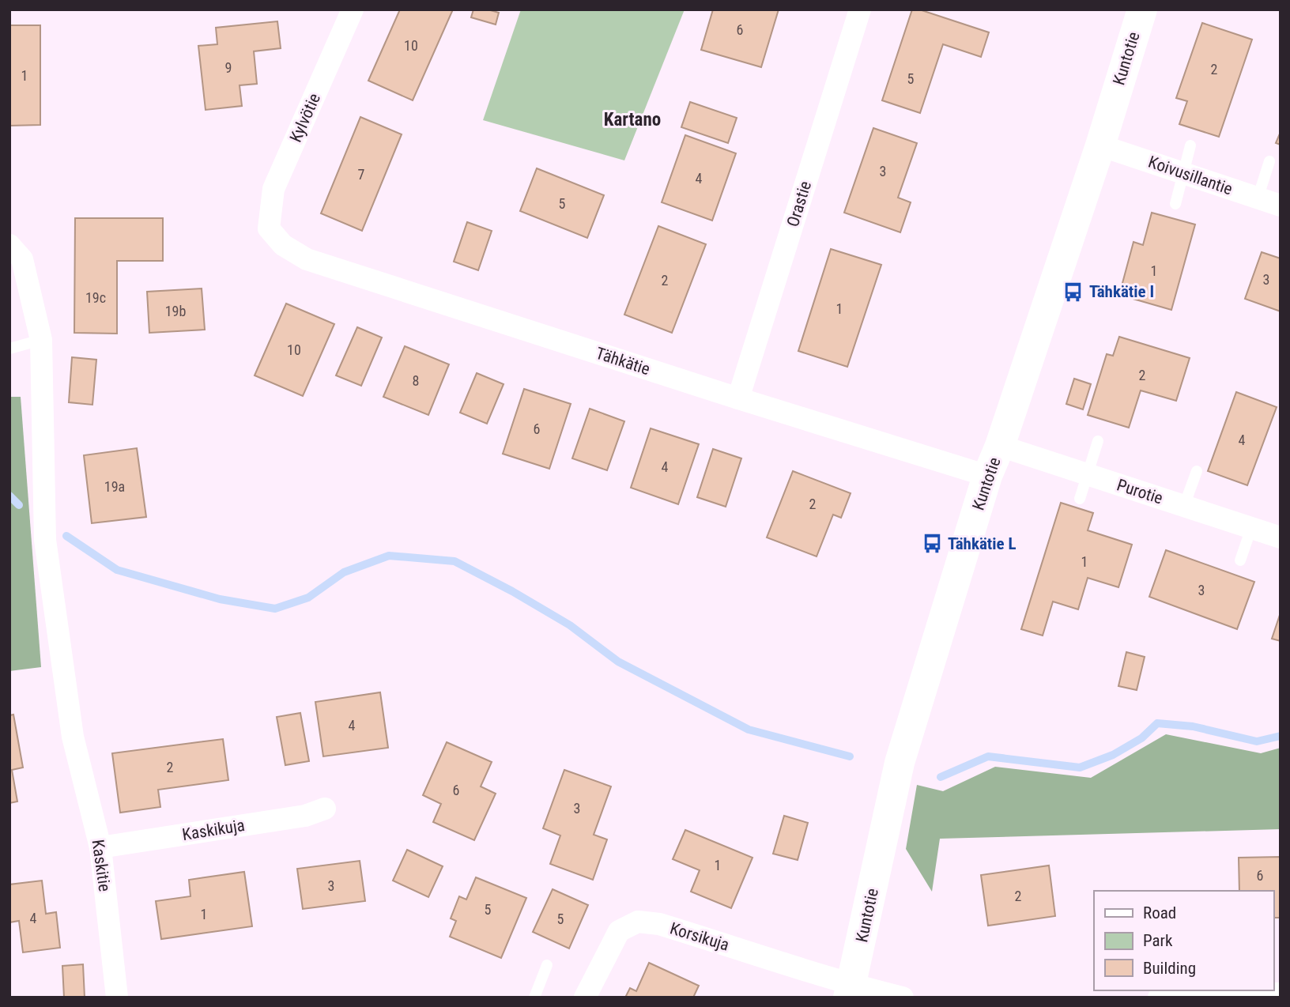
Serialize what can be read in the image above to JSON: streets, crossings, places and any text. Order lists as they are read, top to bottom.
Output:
{
  "streets": {
    "street": [
      "Kuntotie",
      "Kylvötie",
      "Koivusillantie",
      "Orastie",
      "Tähkätie",
      "Purotie",
      "Kaskikuja",
      "Kaskitie",
      "Korsikuja"
    ]
  },
  "crossings": [
    ["Kuntotie", "Koivusillantie"],
    ["Kuntotie", "Tähkätie"],
    ["Kuntotie", "Purotie"],
    ["Kuntotie", "Korsikuja"],
    ["Kylvötie", "Tähkätie"],
    ["Orastie", "Tähkätie"],
    ["Kaskikuja", "Kaskitie"]
  ],
  "districts": ["Kartano"],
  "places": {
    "bus stop": ["Tähkätie I", "Tähkätie L"]
  },
  "house_numbers": [
    "6",
    "10",
    "9",
    "2",
    "1",
    "5",
    "3",
    "7",
    "4",
    "5",
    "1",
    "3",
    "2",
    "19c",
    "1",
    "19b",
    "10",
    "2",
    "8",
    "6",
    "4",
    "4",
    "19a",
    "2",
    "1",
    "3",
    "4",
    "2",
    "6",
    "3",
    "1",
    "6",
    "3",
    "2",
    "5",
    "1",
    "4",
    "5"
  ],
  "legend": ["Road", "Park", "Building"]
}
